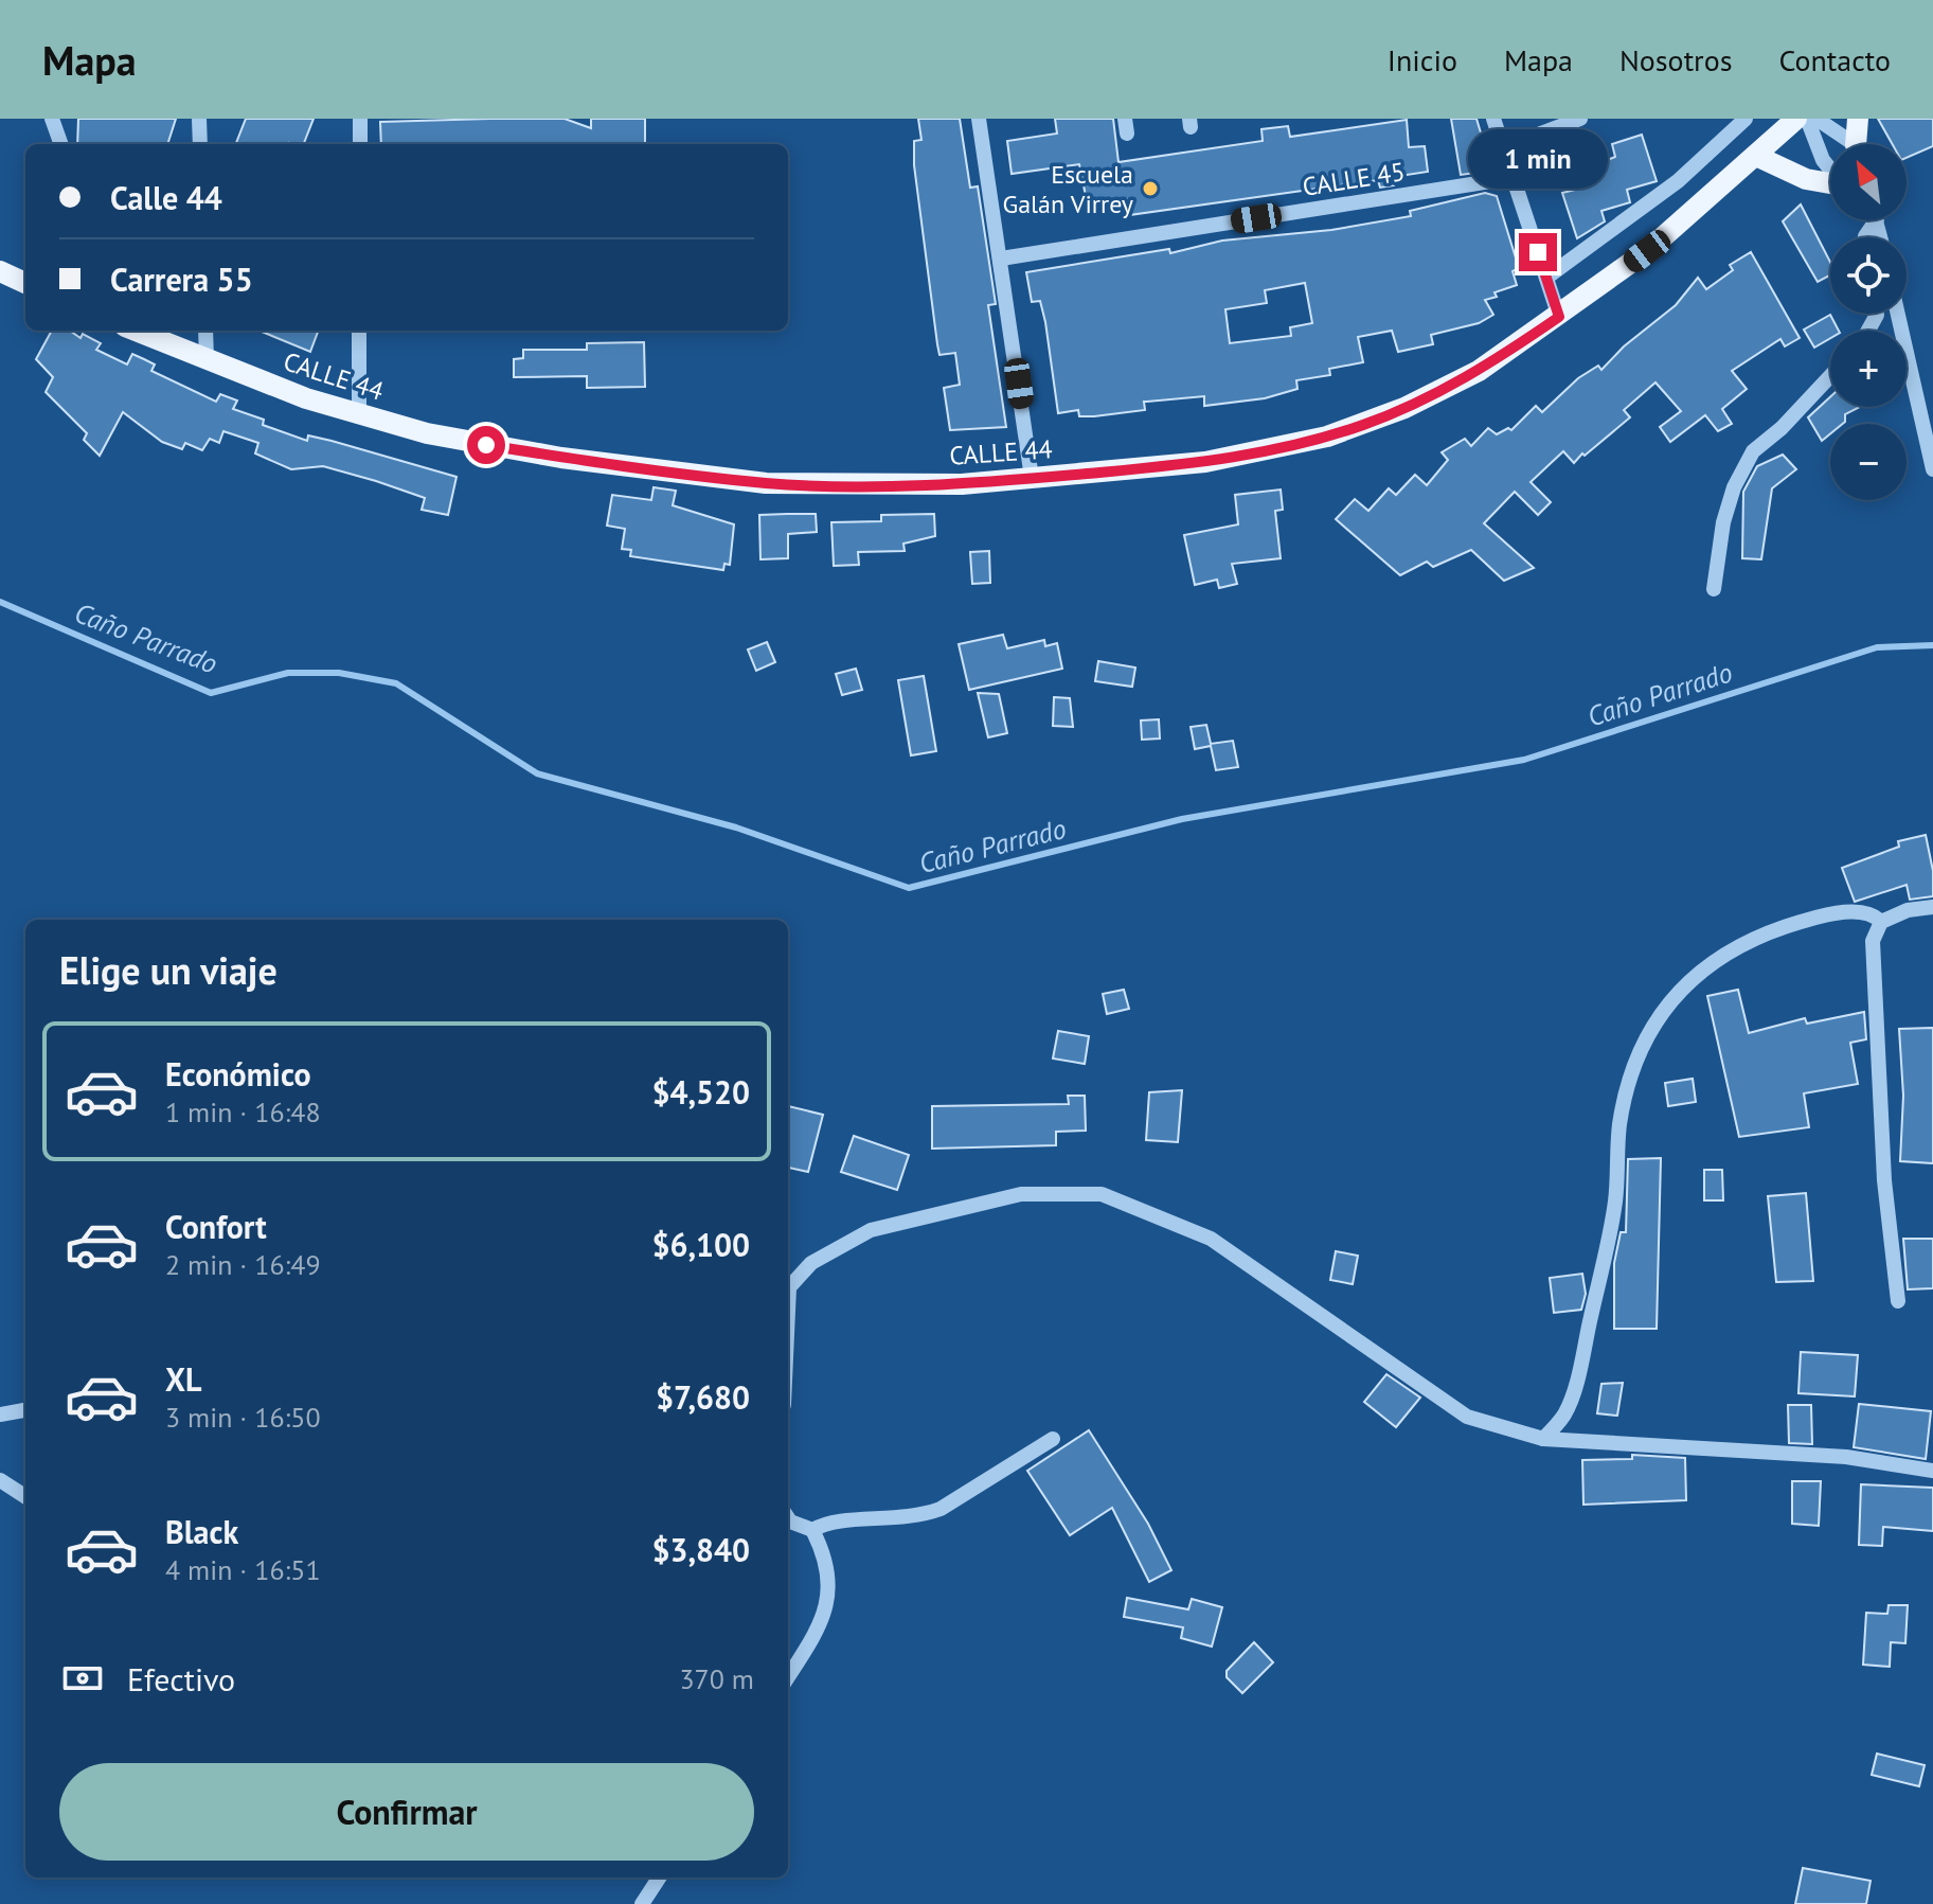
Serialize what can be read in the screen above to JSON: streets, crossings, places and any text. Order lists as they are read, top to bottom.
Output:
{
  "streets": {
    "main road": ["CALLE 44"],
    "street": ["CALLE 45"]
  },
  "water": ["Caño Parrado"],
  "places": ["Escuela Galán Virrey"],
  "north": "top left",
  "page": {
    "header": "Mapa",
    "nav": [
      "Inicio",
      "Mapa",
      "Nosotros",
      "Contacto"
    ],
    "bubble": "1 min",
    "map_buttons": ["+", "−"],
    "banner": ["Calle 44", "Carrera 55"],
    "heading": "Elige un viaje",
    "list": [
      {
        "name": "Económico",
        "note": "1 min · 16:48",
        "value": "$4,520"
      },
      {
        "name": "Confort",
        "note": "2 min · 16:49",
        "value": "$6,100"
      },
      {
        "name": "XL",
        "note": "3 min · 16:50",
        "value": "$7,680"
      },
      {
        "name": "Black",
        "note": "4 min · 16:51",
        "value": "$3,840"
      }
    ],
    "pay": ["Efectivo", "370 m"],
    "buttons": "Confirmar"
  }
}
